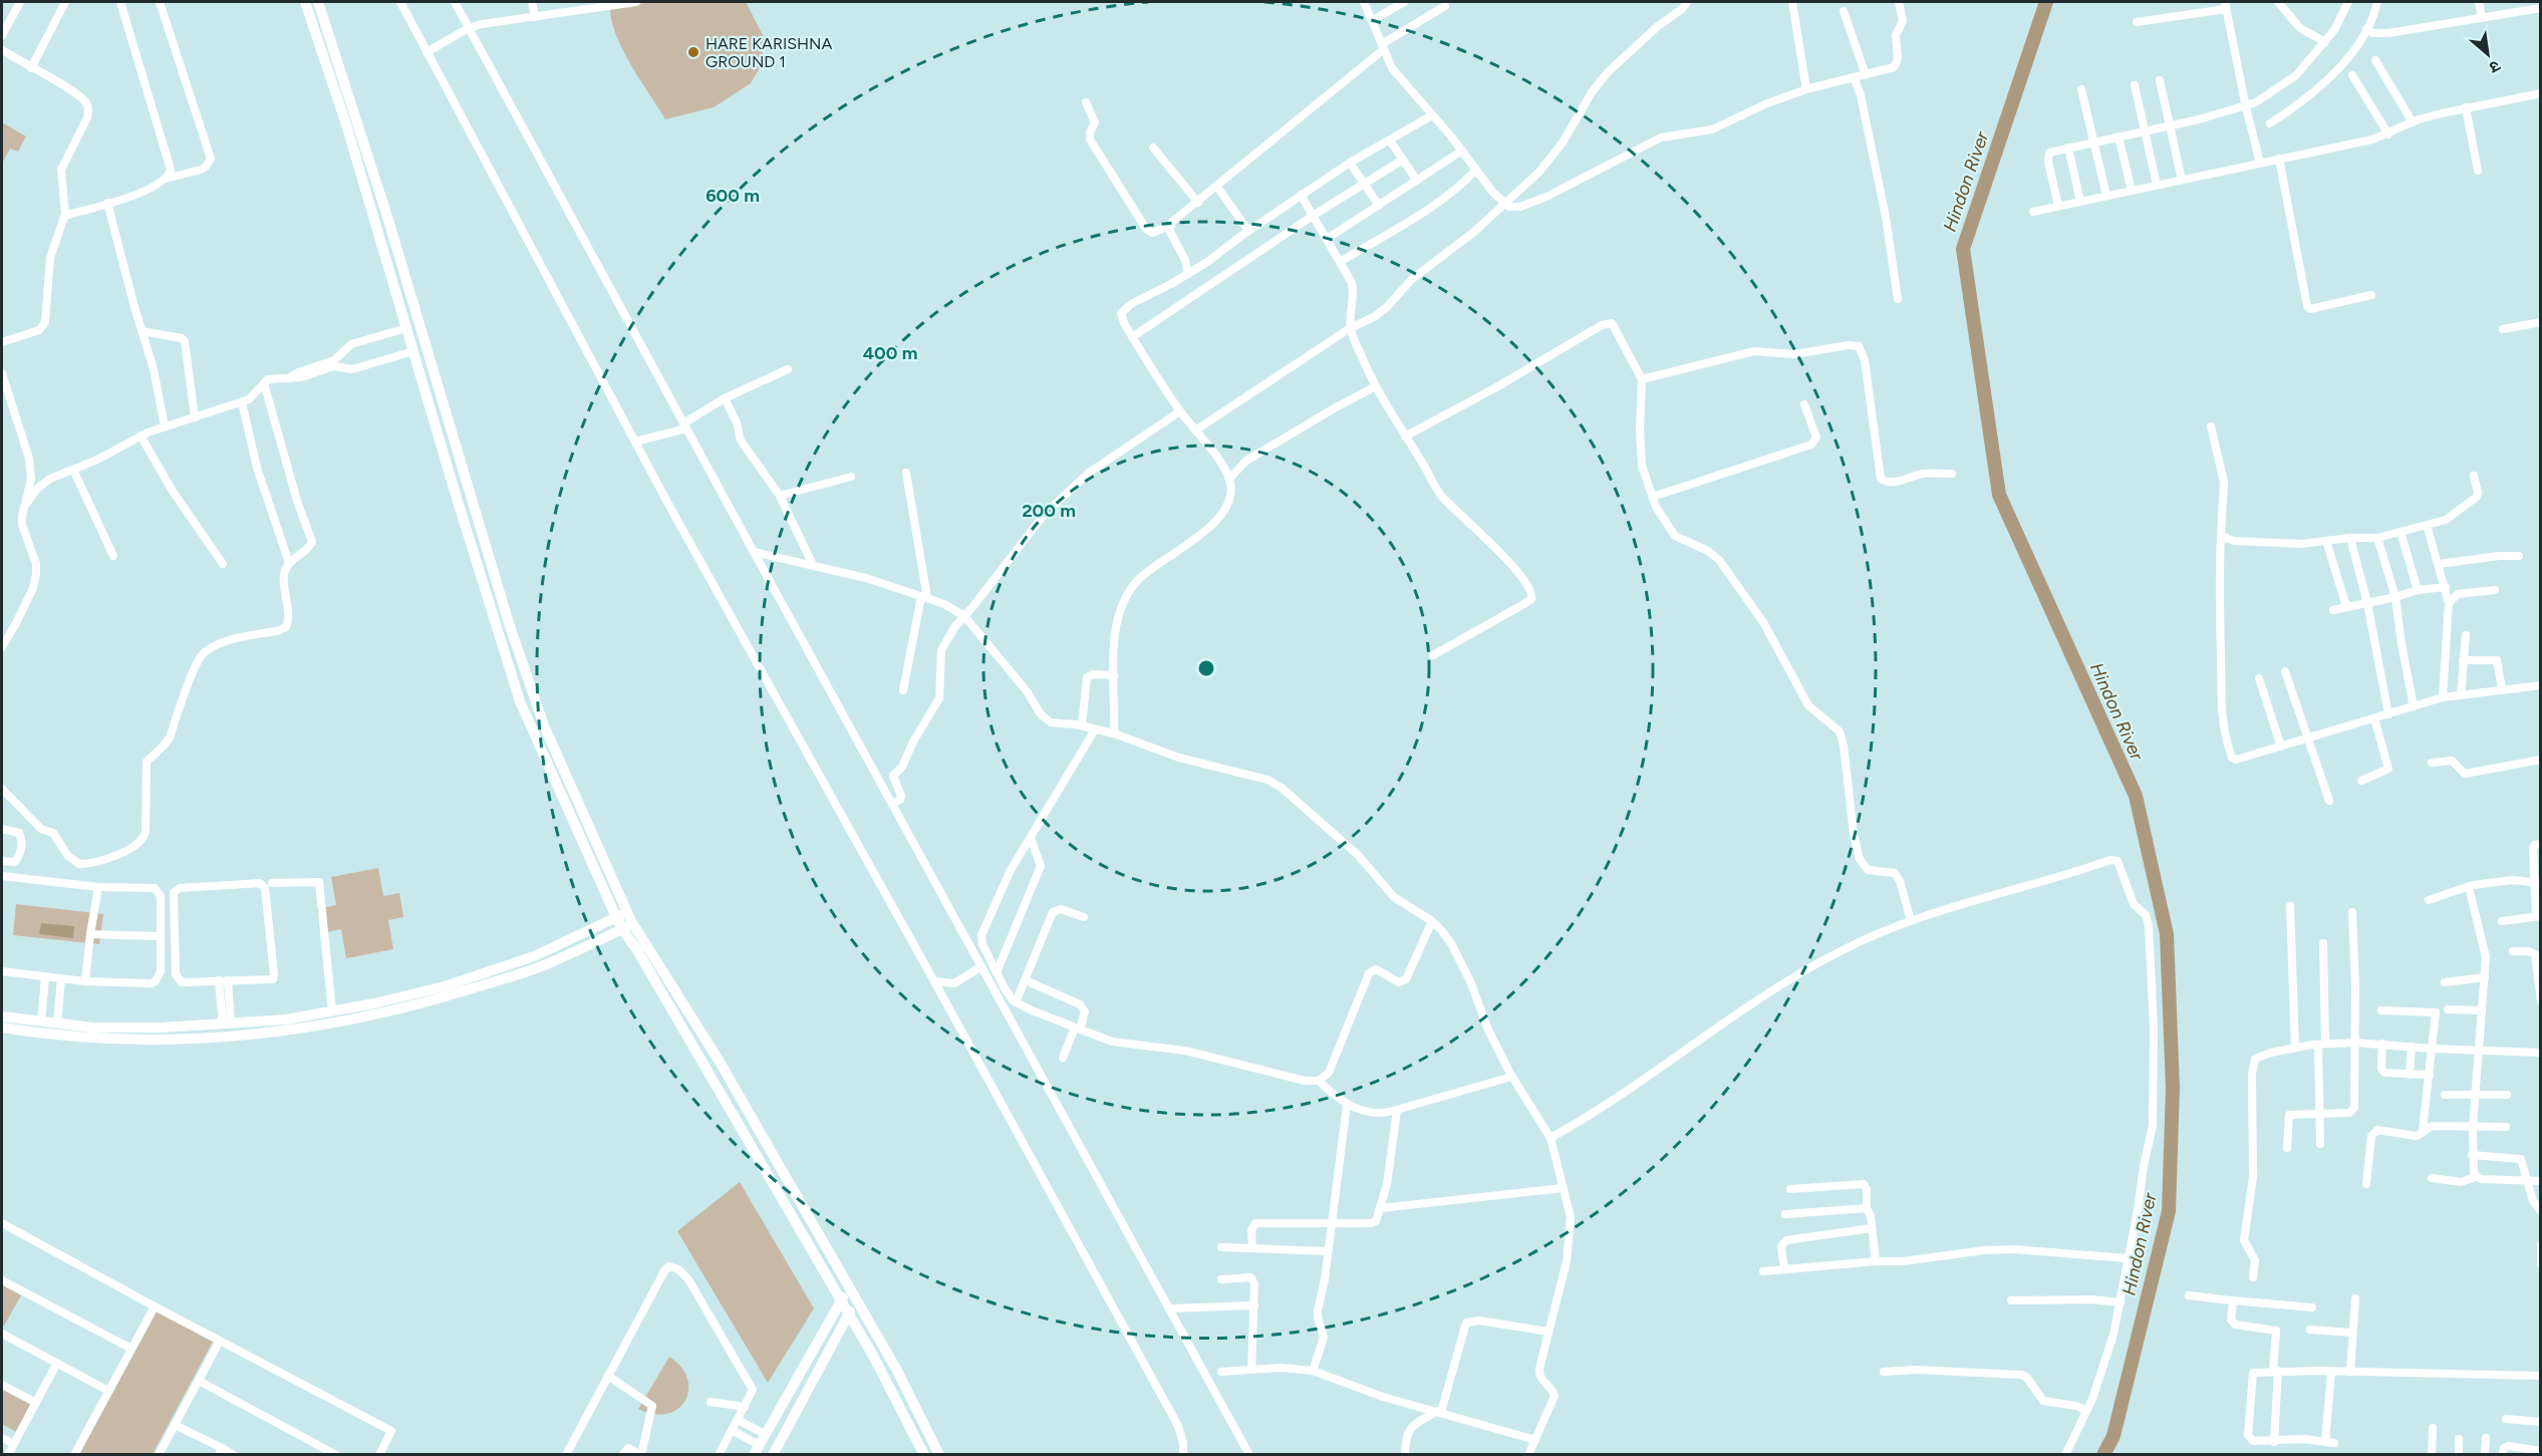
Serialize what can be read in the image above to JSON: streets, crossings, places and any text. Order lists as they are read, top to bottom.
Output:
{
  "water": ["Hindon River"],
  "places": ["HARE KARISHNA GROUND 1"],
  "north": "bottom right",
  "rings": ["600 m", "400 m", "200 m"]
}
